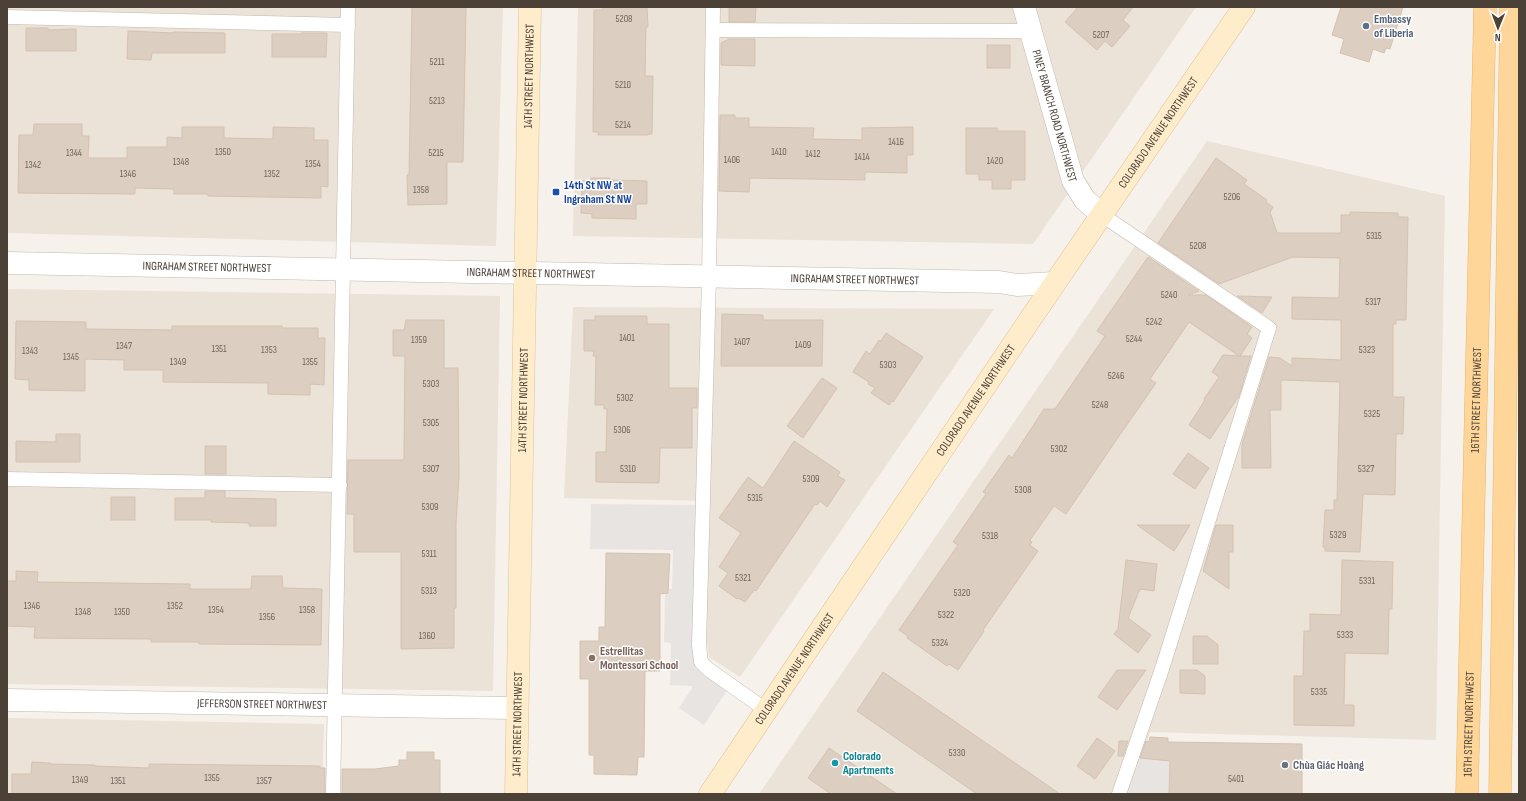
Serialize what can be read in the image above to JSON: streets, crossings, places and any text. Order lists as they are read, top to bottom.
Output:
{
  "streets": {
    "main road": ["16TH STREET NORTHWEST"],
    "street": [
      "14TH STREET NORTHWEST",
      "PINEY BRANCH ROAD NORTHWEST",
      "COLORADO AVENUE NORTHWEST",
      "INGRAHAM STREET NORTHWEST",
      "JEFFERSON STREET NORTHWEST"
    ]
  },
  "crossings": [
    ["14TH STREET NORTHWEST", "INGRAHAM STREET NORTHWEST"],
    ["14TH STREET NORTHWEST", "JEFFERSON STREET NORTHWEST"],
    ["PINEY BRANCH ROAD NORTHWEST", "COLORADO AVENUE NORTHWEST"],
    ["COLORADO AVENUE NORTHWEST", "INGRAHAM STREET NORTHWEST"]
  ],
  "places": {
    "other": [
      "Embassy of Liberia",
      "Estrellitas Montessori School",
      "Colorado Apartments",
      "Chùa Giác Hoàng"
    ],
    "transit": ["14th St NW at Ingraham St NW"]
  },
  "house_numbers": [
    "5208",
    "5207",
    "5211",
    "5210",
    "5213",
    "5214",
    "1416",
    "1350",
    "1410",
    "1344",
    "5215",
    "1412",
    "1414",
    "1406",
    "1420",
    "1348",
    "1354",
    "1342",
    "1346",
    "1352",
    "1358",
    "5206",
    "5315",
    "5208",
    "5240",
    "5317",
    "5242",
    "1401",
    "5244",
    "1359",
    "1407",
    "1409",
    "1347",
    "1351",
    "1353",
    "5323",
    "1343",
    "1345",
    "1349",
    "1355",
    "5303",
    "5246",
    "5303",
    "5302",
    "5248",
    "5325",
    "5305",
    "5306",
    "5302",
    "5307",
    "5310",
    "5327",
    "5309",
    "5308",
    "5315",
    "5309",
    "5329",
    "5318",
    "5311",
    "5321",
    "5331",
    "5313",
    "5320",
    "1346",
    "1352",
    "1354",
    "1358",
    "1348",
    "1350",
    "5322",
    "1356",
    "5333",
    "1360",
    "5324",
    "5335",
    "5330",
    "1355",
    "5401",
    "1349",
    "1351",
    "1357"
  ],
  "north": "bottom"
}
